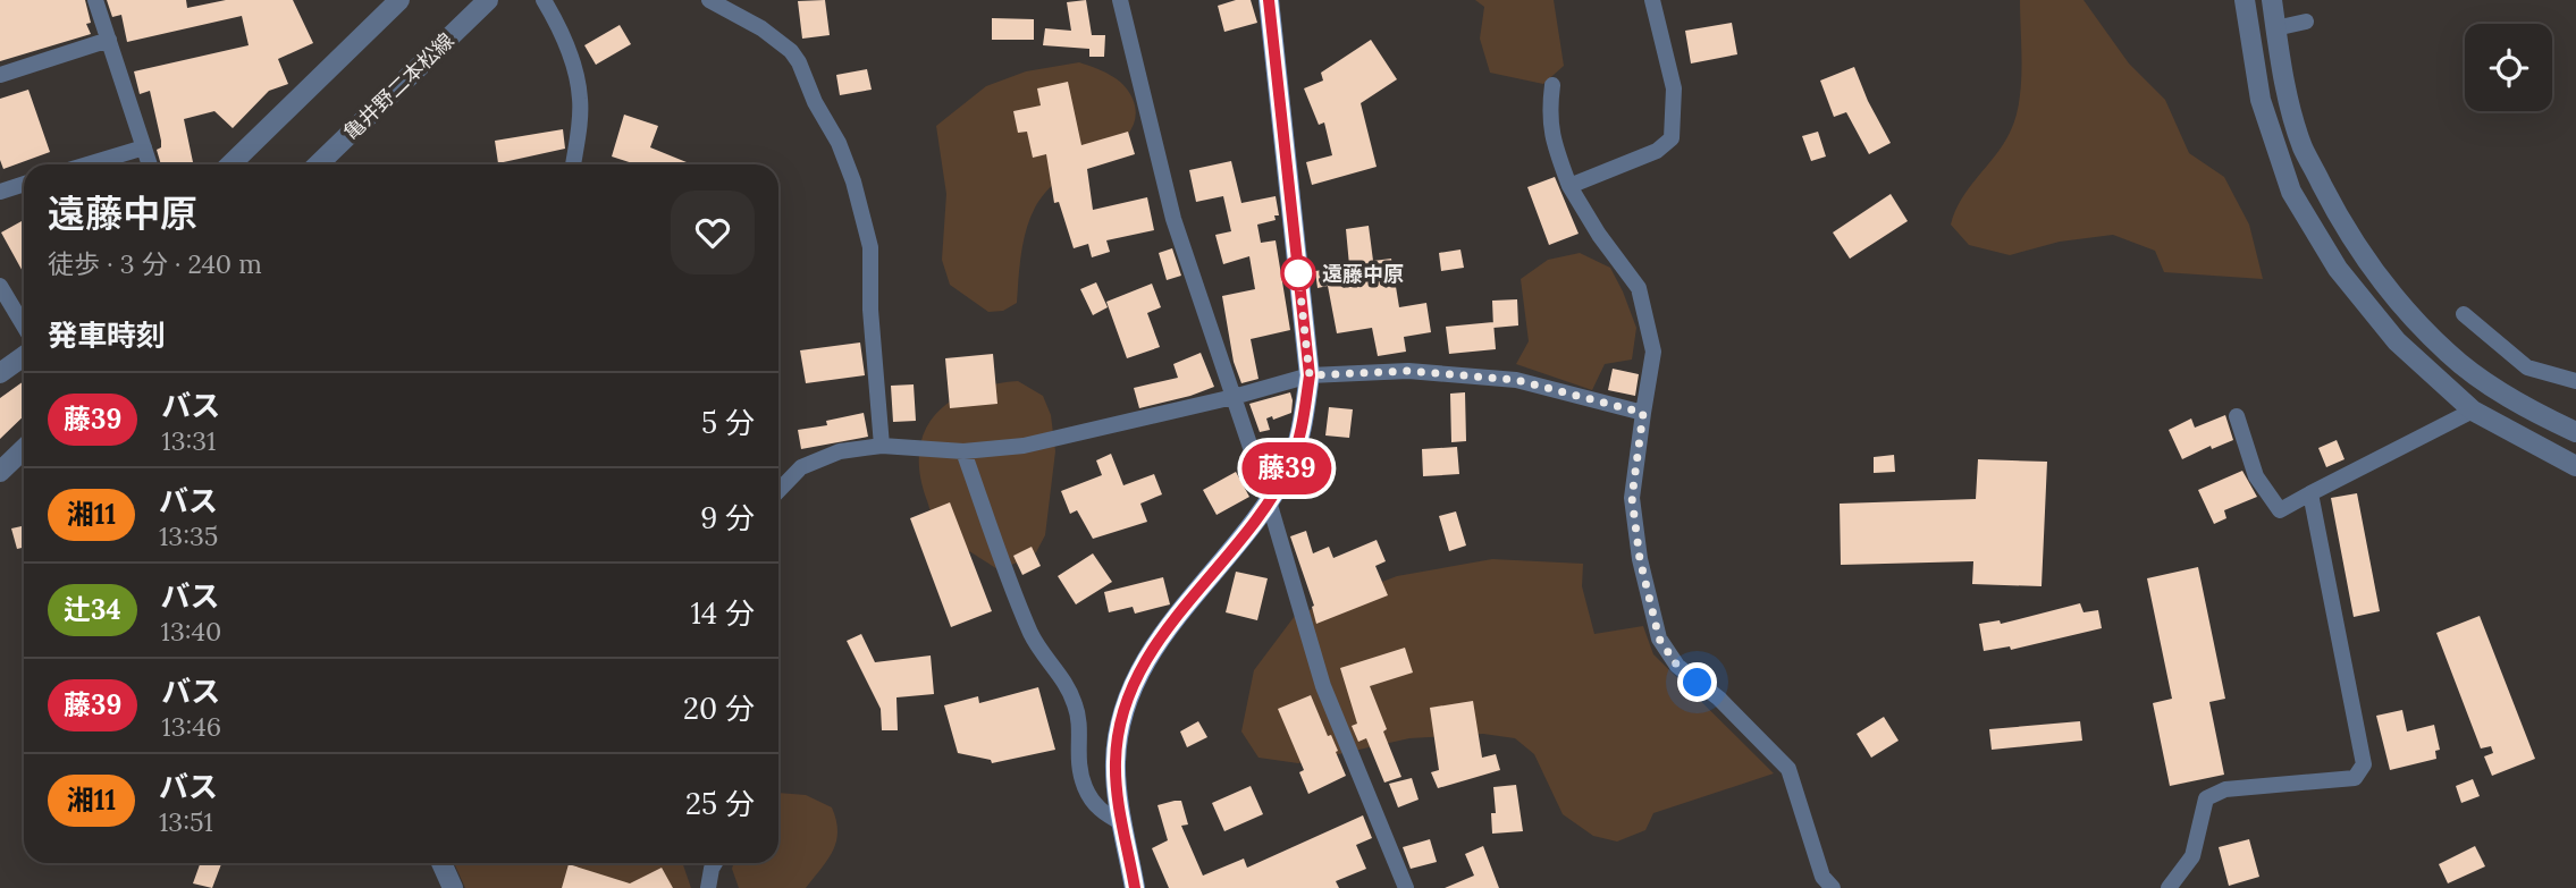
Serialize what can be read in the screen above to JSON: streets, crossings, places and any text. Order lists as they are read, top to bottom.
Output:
{
  "streets": {
    "street": ["亀井野二本松線"]
  },
  "places": ["遠藤中原"],
  "lines": ["bus line 藤39"],
  "page": {
    "on_map": "藤39",
    "heading": [
      ["遠藤中原", "徒歩 · 3 分 · 240 m"],
      "発車時刻"
    ],
    "list": [
      {
        "mark": "藤39",
        "name": "バス",
        "note": "13:31",
        "value": "5 分"
      },
      {
        "mark": "湘11",
        "name": "バス",
        "note": "13:35",
        "value": "9 分"
      },
      {
        "mark": "辻34",
        "name": "バス",
        "note": "13:40",
        "value": "14 分"
      },
      {
        "mark": "藤39",
        "name": "バス",
        "note": "13:46",
        "value": "20 分"
      },
      {
        "mark": "湘11",
        "name": "バス",
        "note": "13:51",
        "value": "25 分"
      }
    ]
  }
}
